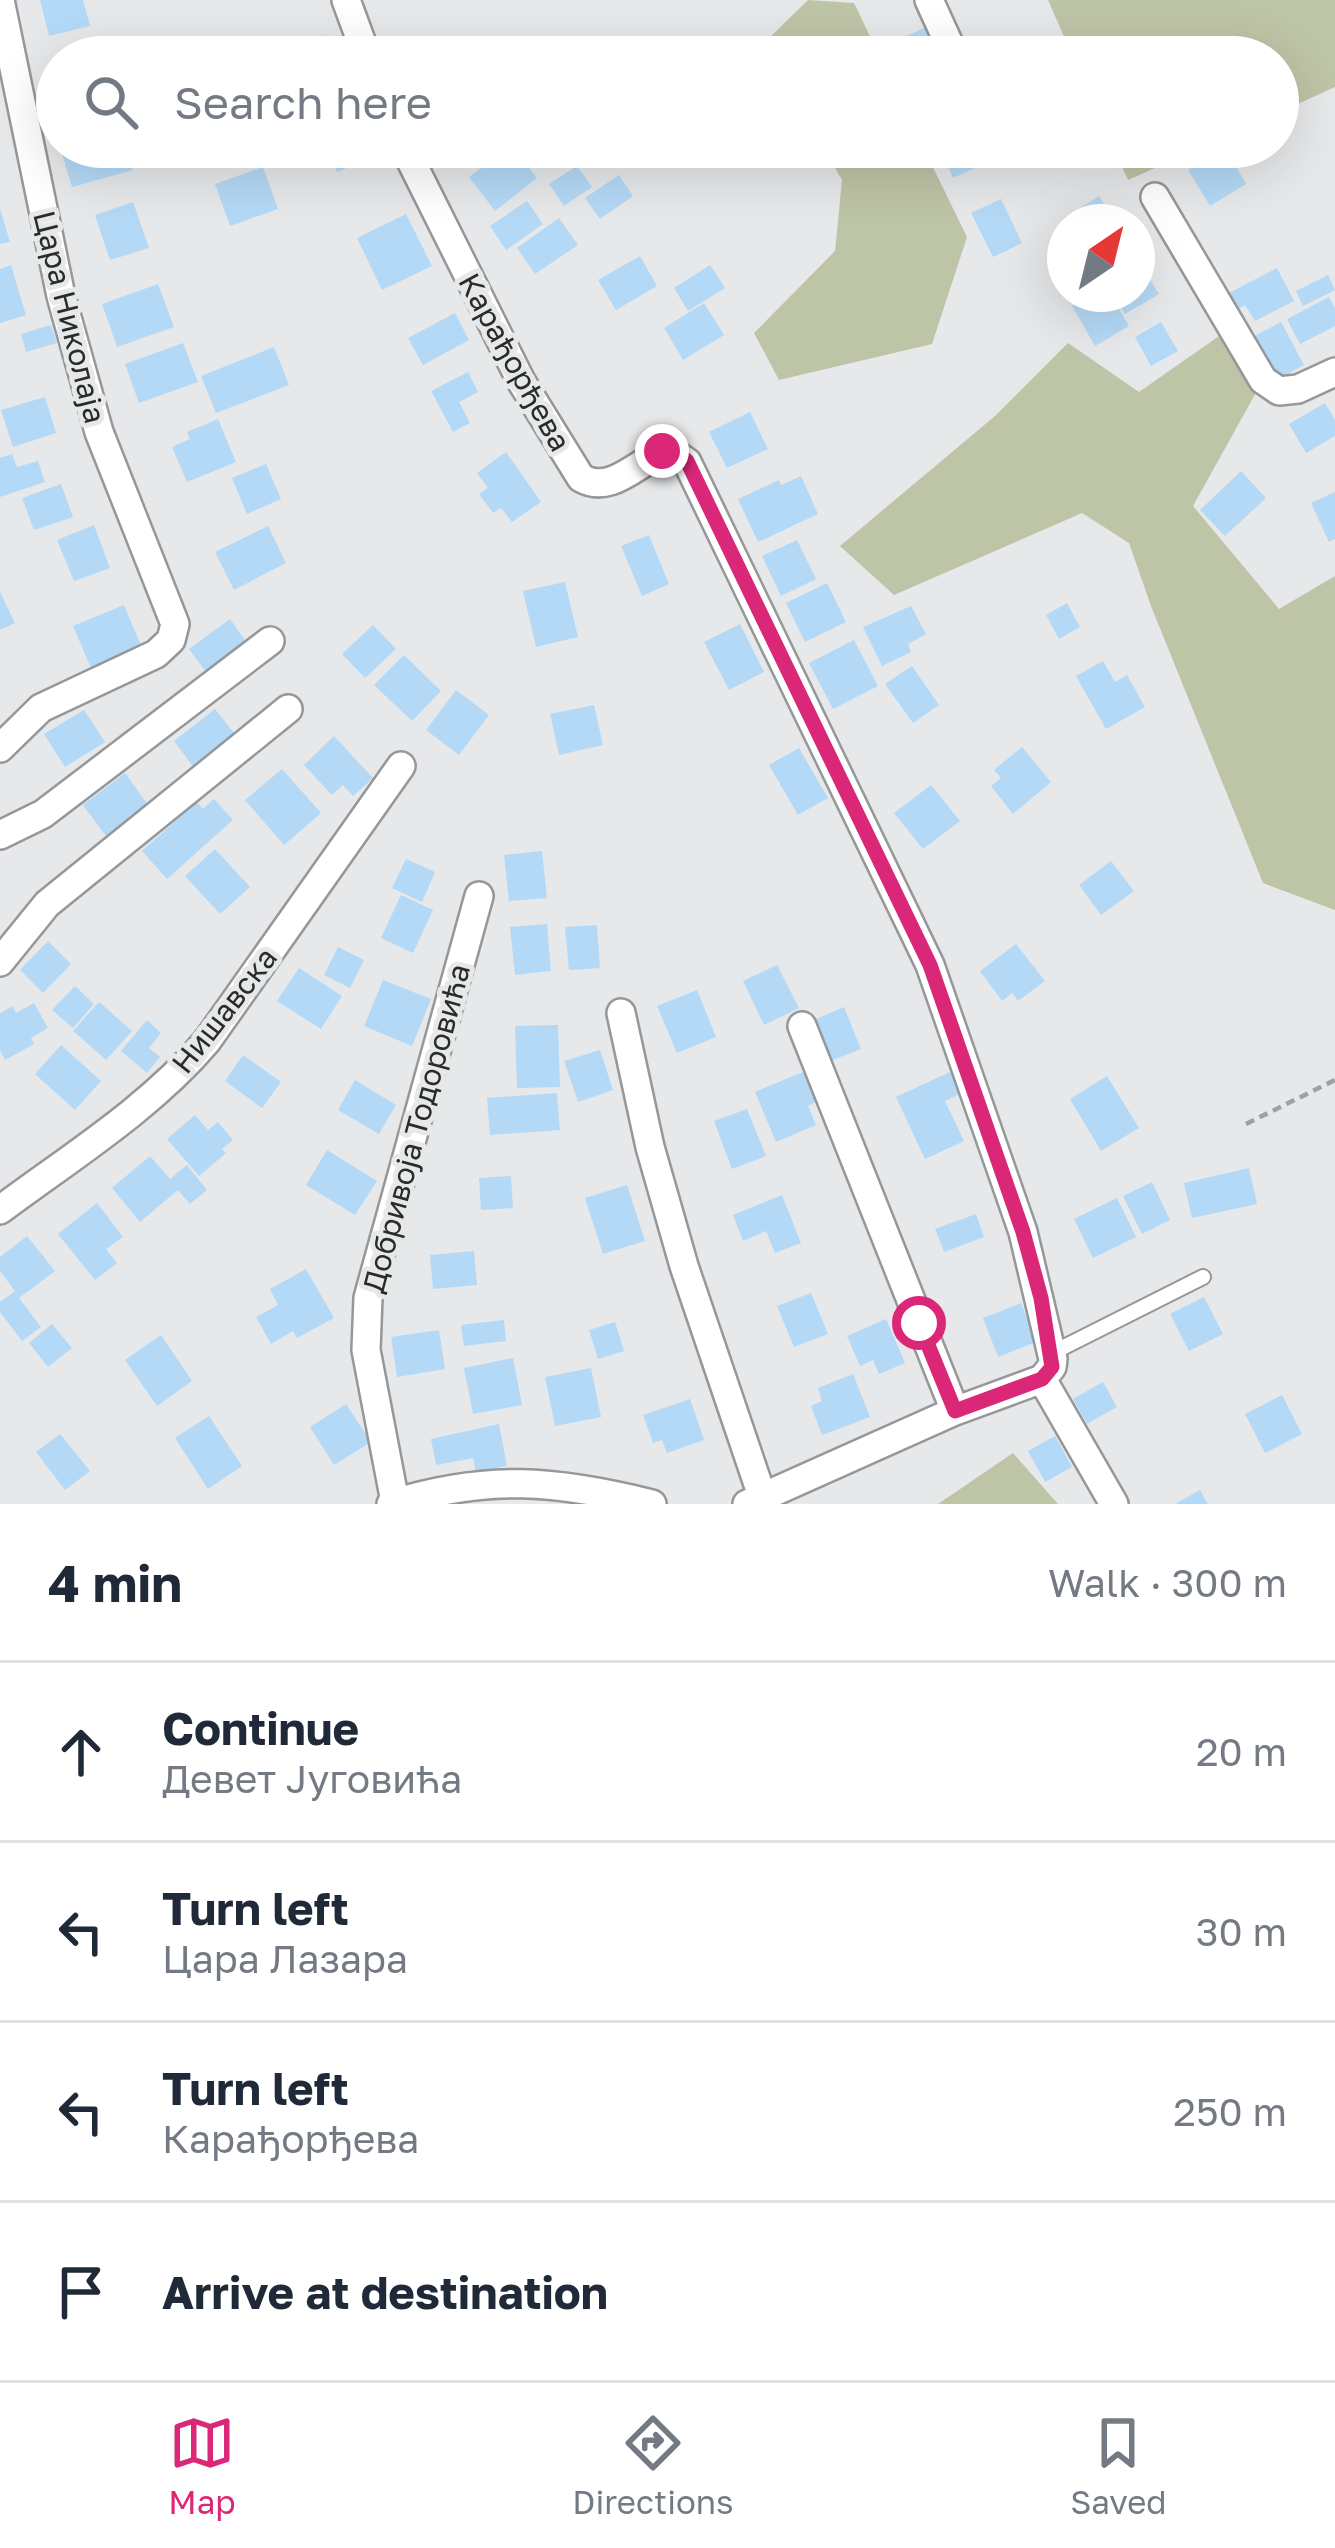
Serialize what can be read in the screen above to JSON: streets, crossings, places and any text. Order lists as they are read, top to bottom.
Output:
{
  "streets": {
    "street": [
      "Цара Николаја",
      "Карађорђева",
      "Нишавска",
      "Добривоја Тодоровића"
    ]
  },
  "north": "top right",
  "page": {
    "search": "Search here",
    "heading": ["4 min", "Walk · 300 m"],
    "list": [
      ["Continue", "Девет Југовића", "20 m"],
      ["Turn left", "Цара Лазара", "30 m"],
      ["Turn left", "Карађорђева", "250 m"],
      "Arrive at destination"
    ],
    "nav": ["Map", "Directions", "Saved"]
  }
}
